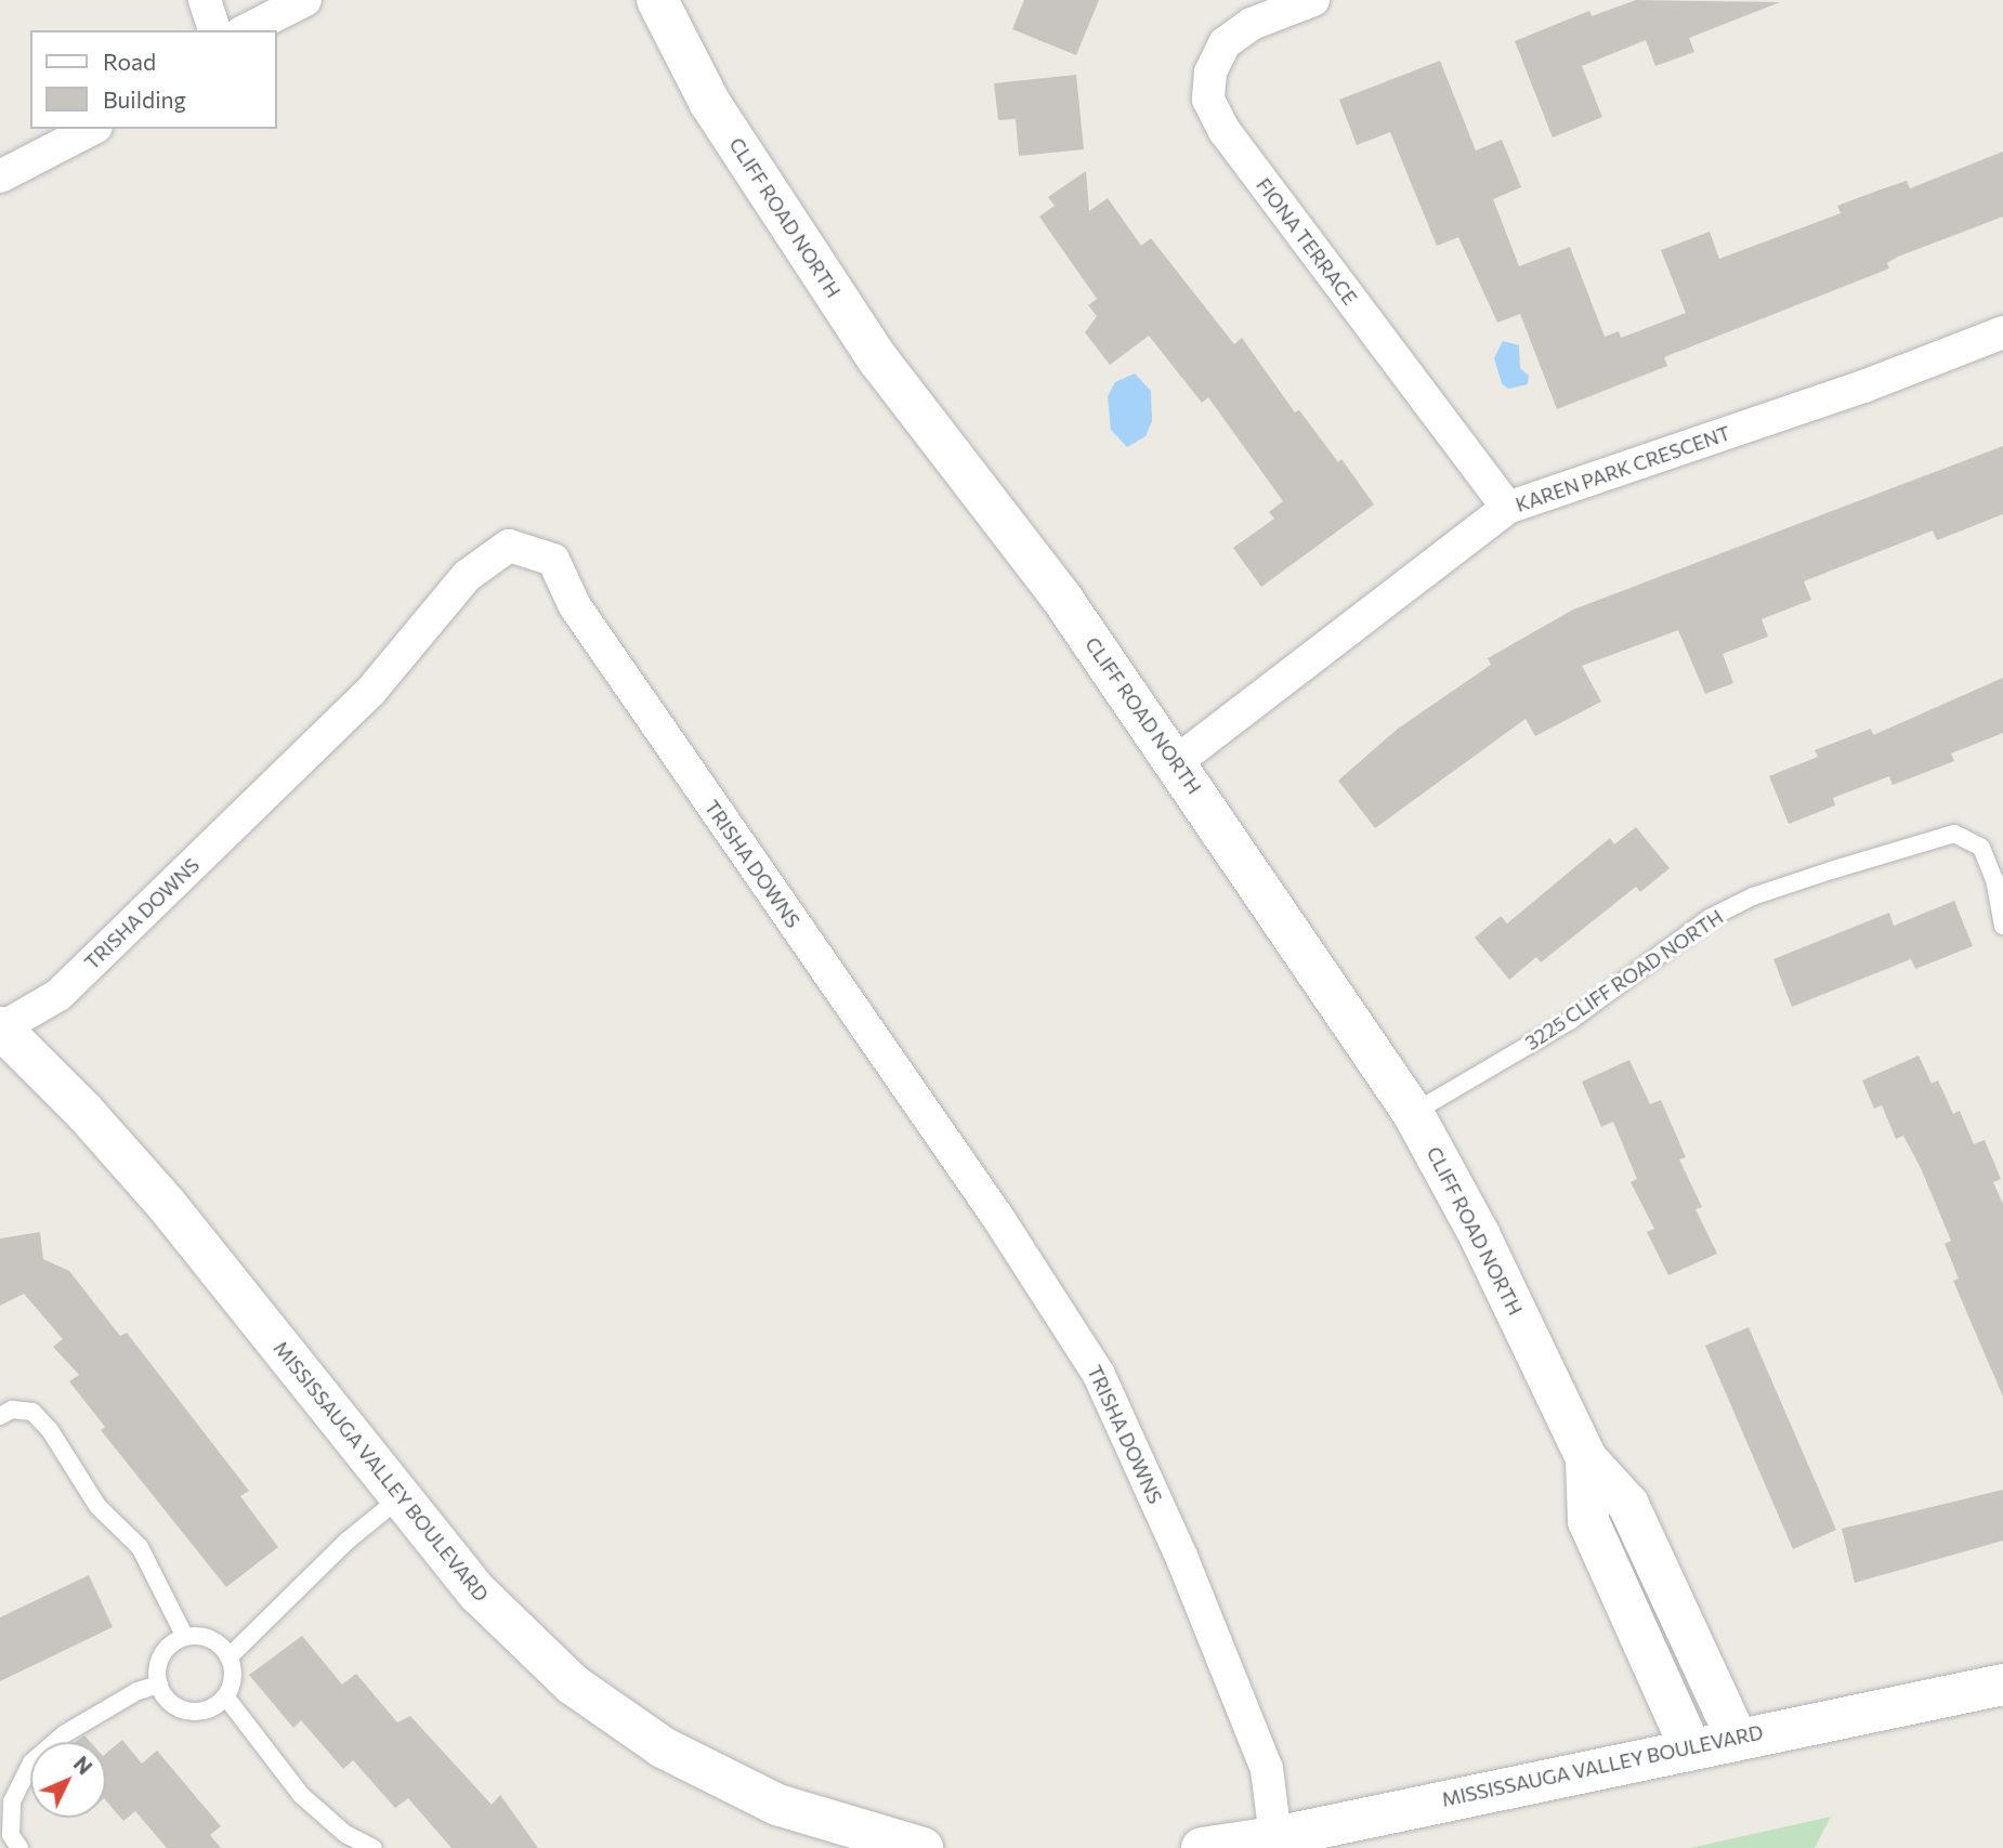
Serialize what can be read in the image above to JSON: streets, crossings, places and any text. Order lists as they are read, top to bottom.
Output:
{
  "streets": {
    "street": [
      "CLIFF ROAD NORTH",
      "FIONA TERRACE",
      "KAREN PARK CRESCENT",
      "TRISHA DOWNS",
      "MISSISSAUGA VALLEY BOULEVARD"
    ],
    "lane": ["3225 CLIFF ROAD NORTH"]
  },
  "crossings": [
    ["CLIFF ROAD NORTH", "KAREN PARK CRESCENT"],
    ["CLIFF ROAD NORTH", "3225 CLIFF ROAD NORTH"],
    ["CLIFF ROAD NORTH", "MISSISSAUGA VALLEY BOULEVARD"],
    ["FIONA TERRACE", "KAREN PARK CRESCENT"],
    ["TRISHA DOWNS", "MISSISSAUGA VALLEY BOULEVARD"]
  ],
  "legend": ["Road", "Building"],
  "north": "top right"
}
